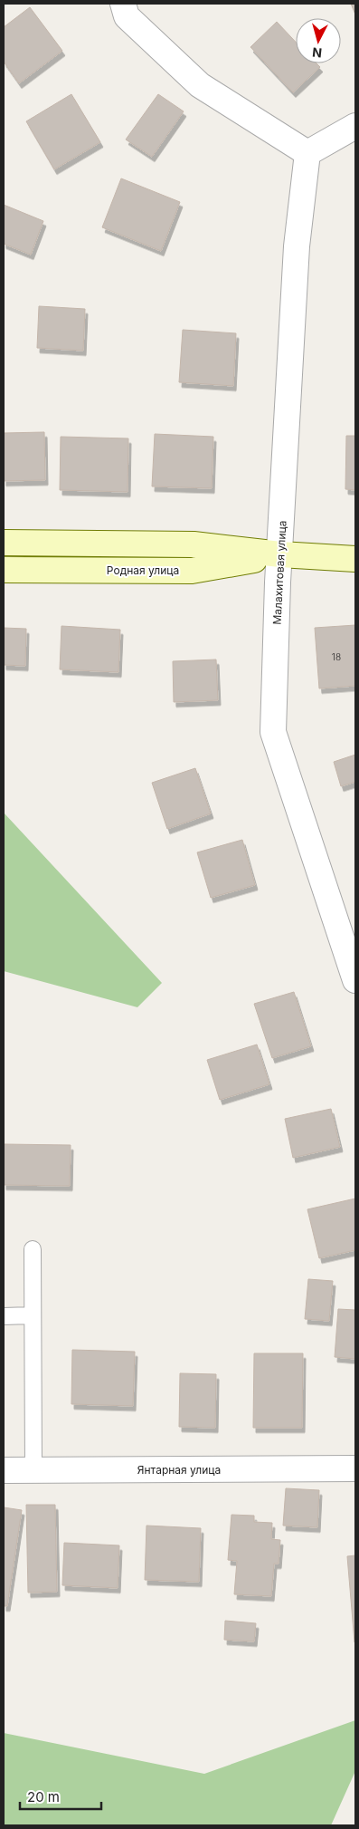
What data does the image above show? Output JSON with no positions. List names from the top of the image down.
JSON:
{
  "streets": {
    "street": ["Родная улица", "Малахитовая улица", "Янтарная улица"]
  },
  "crossings": [
    ["Родная улица", "Малахитовая улица"]
  ],
  "house_numbers": ["18"],
  "scale_bar": "20 m",
  "north": "bottom"
}
